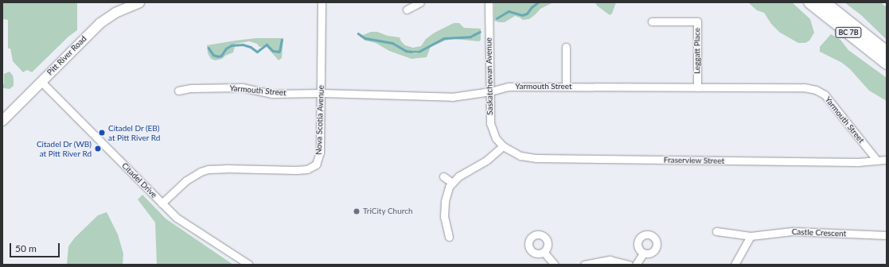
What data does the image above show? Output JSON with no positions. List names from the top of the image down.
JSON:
{
  "streets": {
    "highway": ["BC 7B"],
    "main road": ["Pitt River Road"],
    "street": [
      "Leggatt Place",
      "Saskatchewan Avenue",
      "Yarmouth Street",
      "Nova Scotia Avenue",
      "Fraserview Street",
      "Citadel Drive",
      "Castle Crescent"
    ]
  },
  "crossings": [
    ["Leggatt Place", "Yarmouth Street"],
    ["Pitt River Road", "Citadel Drive"],
    ["Saskatchewan Avenue", "Yarmouth Street"],
    ["Saskatchewan Avenue", "Fraserview Street"],
    ["Yarmouth Street", "Nova Scotia Avenue"],
    ["Yarmouth Street", "Fraserview Street"],
    ["Nova Scotia Avenue", "Citadel Drive"]
  ],
  "places": ["Citadel Dr (EB) at Pitt River Rd", "Citadel Dr (WB) at Pitt River Rd", "TriCity Church"],
  "scale_bar": "50 m"
}
